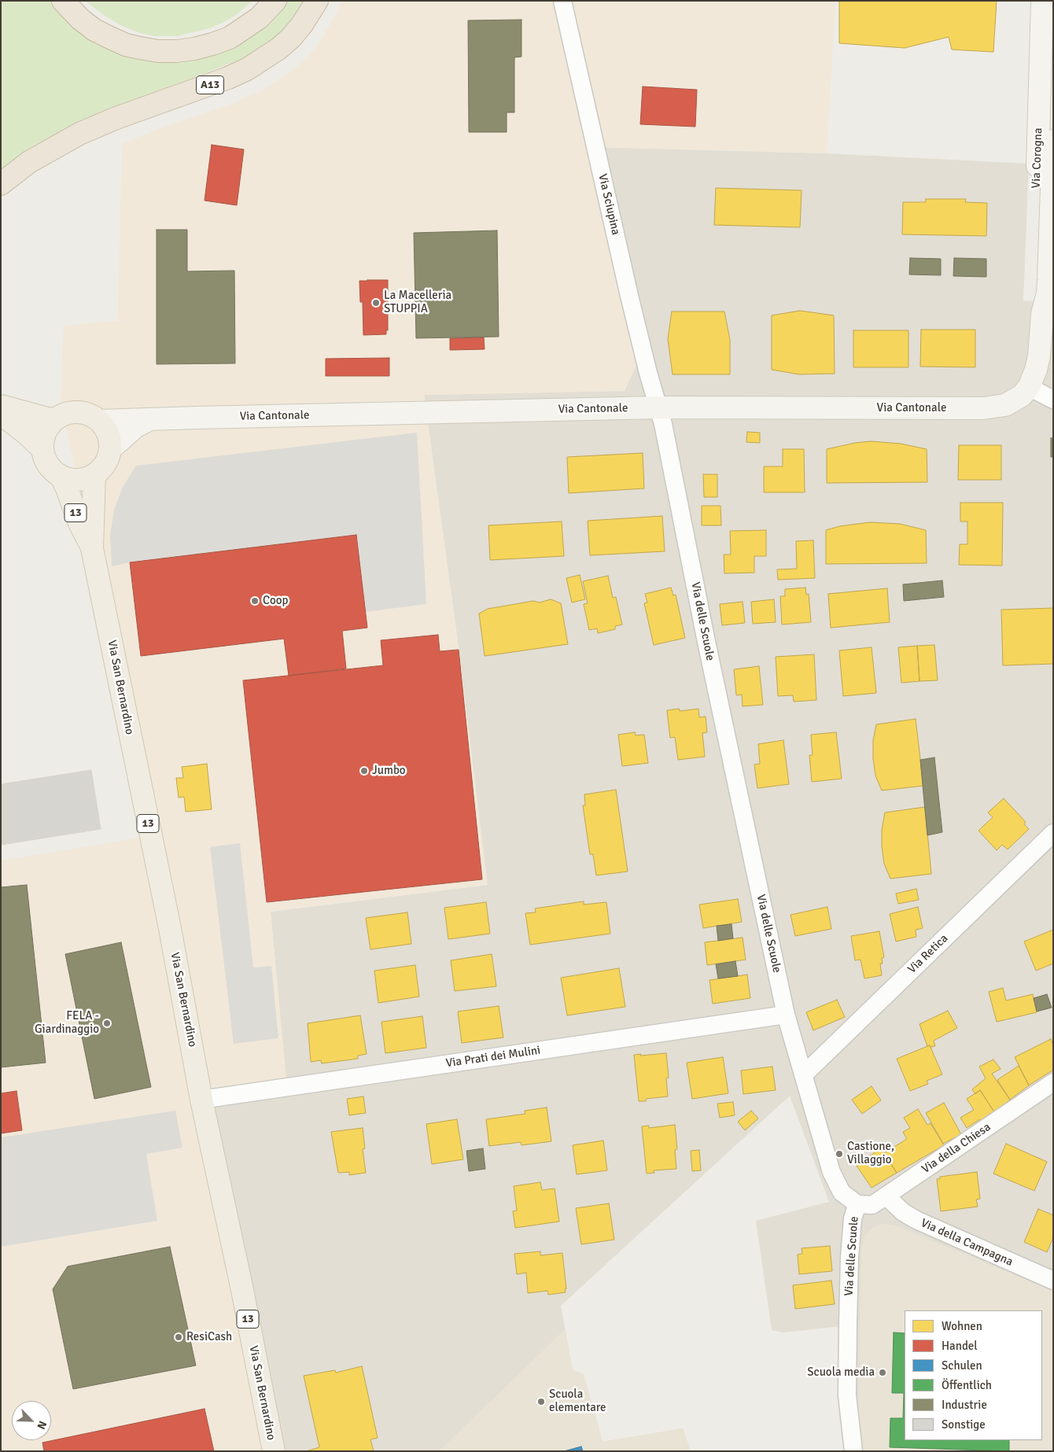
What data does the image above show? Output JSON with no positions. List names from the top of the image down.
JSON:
{
  "streets": {
    "highway": ["A13"],
    "main road": ["13", "Via San Bernardino"],
    "street": [
      "Via Corogna",
      "Via Sciupina",
      "Via Cantonale",
      "Via delle Scuole",
      "Via Retica",
      "Via Prati dei Mulini",
      "Via della Chiesa",
      "Via della Campagna"
    ]
  },
  "crossings": [
    ["Via Corogna", "Via Cantonale"],
    ["Via Sciupina", "Via Cantonale"],
    ["Via Sciupina", "Via delle Scuole"],
    ["Via Cantonale", "Via delle Scuole"],
    ["Via Cantonale", "Via San Bernardino"],
    ["Via delle Scuole", "Via Retica"],
    ["Via delle Scuole", "Via Prati dei Mulini"],
    ["Via delle Scuole", "Via della Chiesa"],
    ["Via San Bernardino", "Via Prati dei Mulini"],
    ["Via della Chiesa", "Via della Campagna"]
  ],
  "places": [
    "La Macelleria STUPPIA",
    "Coop",
    "Jumbo",
    "FELA - Giardinaggio",
    "Castione, Villaggio",
    "ResiCash",
    "Scuola media",
    "Scuola elementare"
  ],
  "legend": [
    "Wohnen",
    "Handel",
    "Schulen",
    "Öffentlich",
    "Industrie",
    "Sonstige"
  ],
  "north": "bottom right"
}
